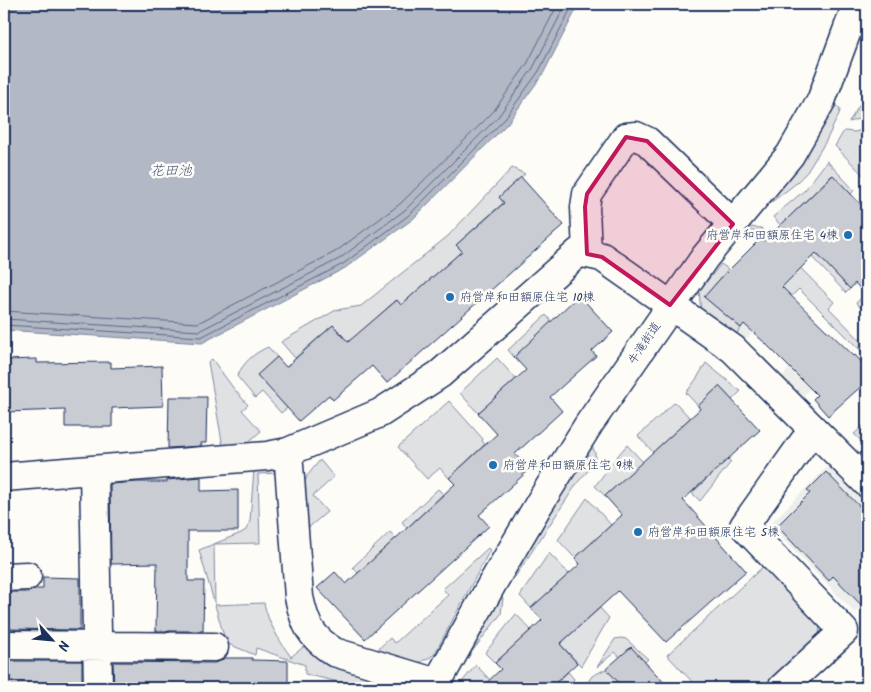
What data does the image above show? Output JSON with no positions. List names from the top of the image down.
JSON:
{
  "streets": {
    "street": ["牛滝街道"]
  },
  "water": ["花田池"],
  "places": [
    "府営岸和田額原住宅 4棟",
    "府営岸和田額原住宅 10棟",
    "府営岸和田額原住宅 9棟",
    "府営岸和田額原住宅 5棟"
  ],
  "north": "bottom right"
}
